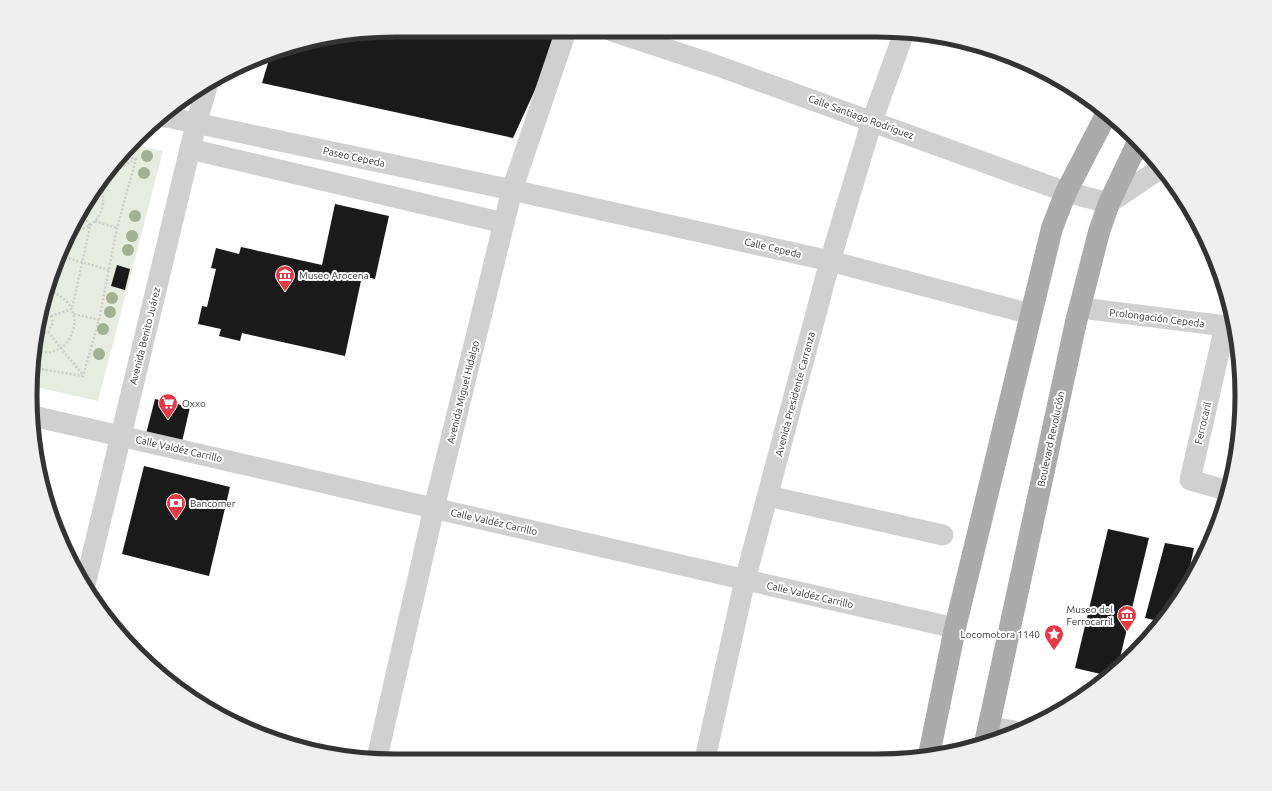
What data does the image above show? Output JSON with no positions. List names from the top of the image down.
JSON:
{
  "streets": {
    "main road": ["Boulevard Revolución"],
    "street": [
      "Calle Santiago Rodríguez",
      "Paseo Cepeda",
      "Calle Cepeda",
      "Prolongación Cepeda",
      "Avenida Benito Juárez",
      "Avenida Miguel Hidalgo",
      "Avenida Presidente Carranza",
      "Ferrocaril",
      "Calle Valdéz Carrillo"
    ]
  },
  "crossings": [
    ["Calle Santiago Rodríguez", "Avenida Presidente Carranza"],
    ["Calle Santiago Rodríguez", "Boulevard Revolución"],
    ["Paseo Cepeda", "Calle Cepeda"],
    ["Paseo Cepeda", "Avenida Benito Juárez"],
    ["Paseo Cepeda", "Avenida Miguel Hidalgo"],
    ["Calle Cepeda", "Avenida Miguel Hidalgo"],
    ["Calle Cepeda", "Avenida Presidente Carranza"],
    ["Prolongación Cepeda", "Boulevard Revolución"],
    ["Avenida Benito Juárez", "Calle Valdéz Carrillo"],
    ["Avenida Miguel Hidalgo", "Calle Valdéz Carrillo"],
    ["Avenida Presidente Carranza", "Calle Valdéz Carrillo"]
  ],
  "places": {
    "museum": ["Museo Arocena", "Museo del Ferrocarril"],
    "supermarket": ["Oxxo"],
    "bank": ["Bancomer"],
    "place": ["Locomotora 1140"]
  }
}
